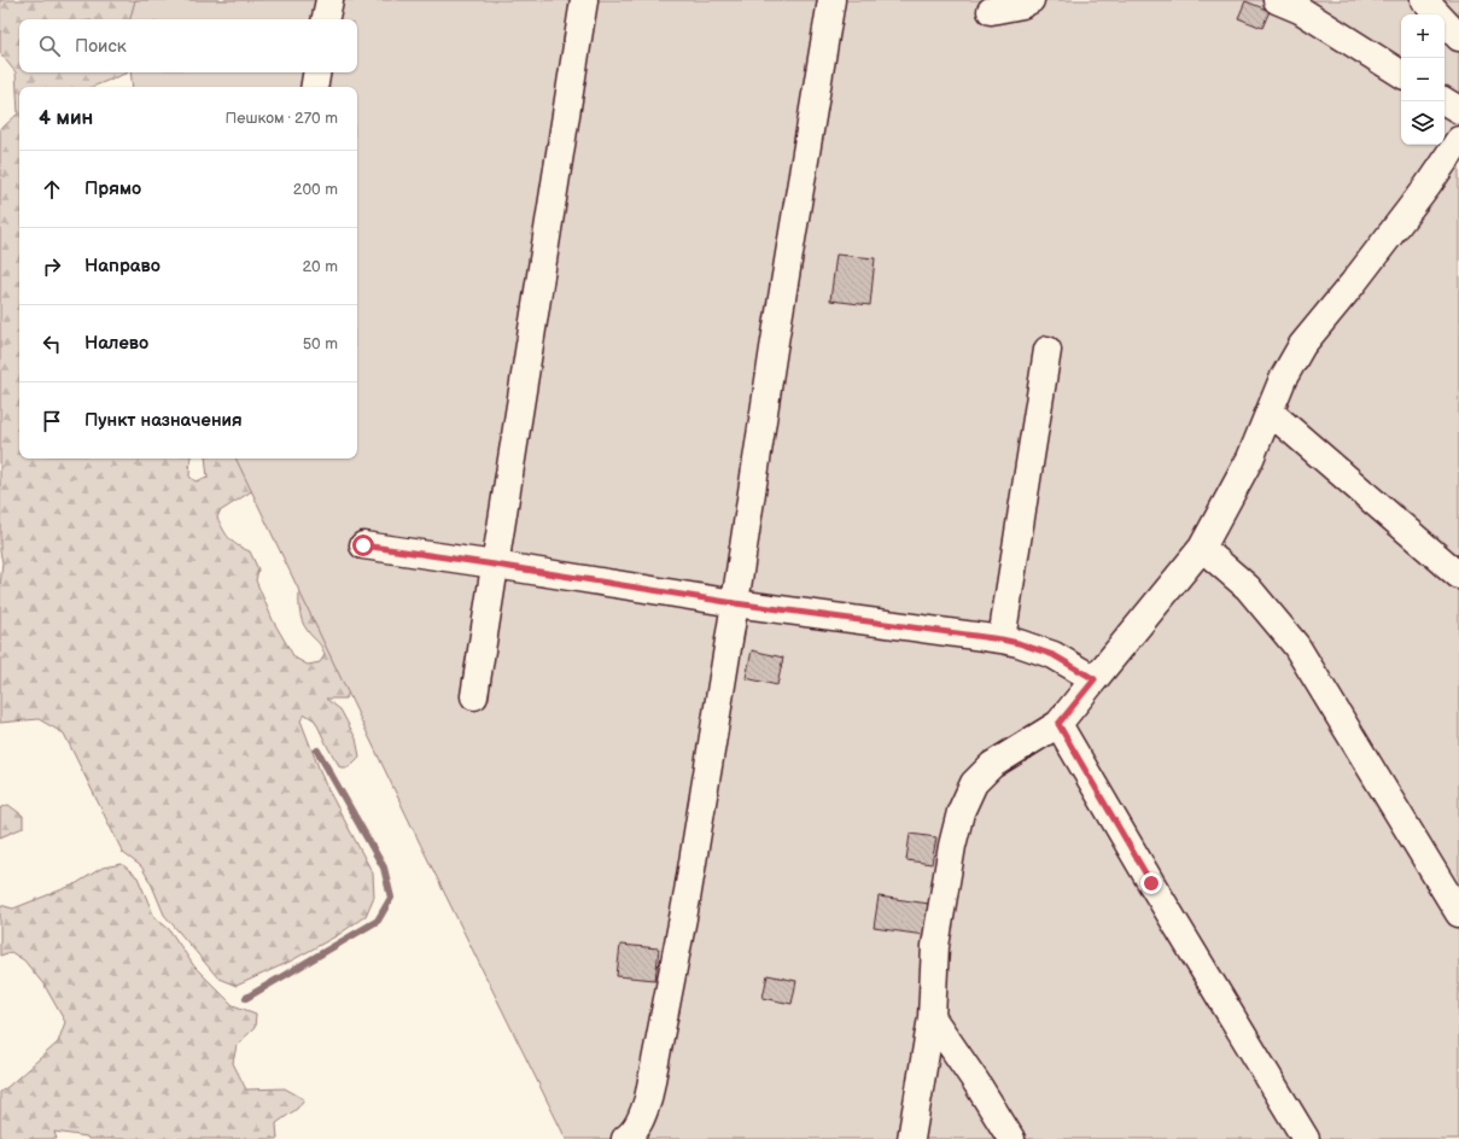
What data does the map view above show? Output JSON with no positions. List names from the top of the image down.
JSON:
{
  "page": {
    "map_buttons": ["+", "−"],
    "search": "Поиск",
    "heading": ["4 мин", "Пешком · 270 m"],
    "list": [
      ["Прямо", "200 m"],
      ["Направо", "20 m"],
      ["Налево", "50 m"],
      "Пункт назначения"
    ]
  }
}
